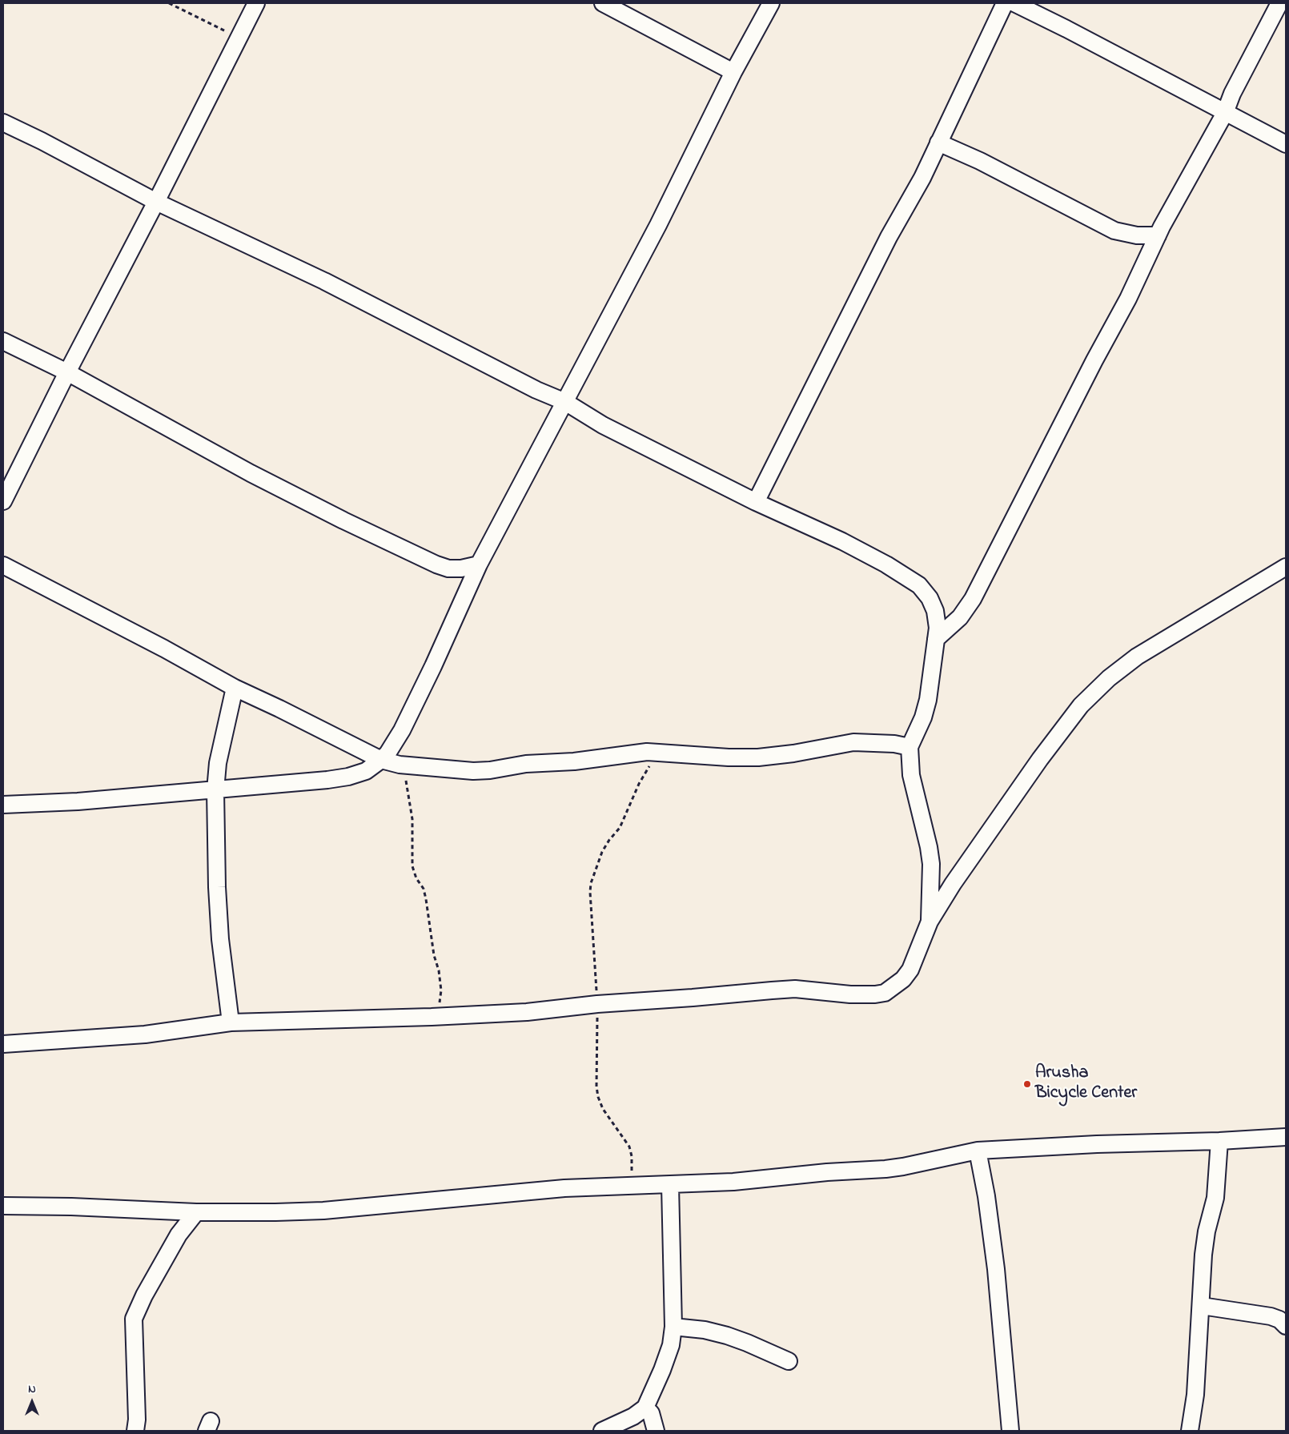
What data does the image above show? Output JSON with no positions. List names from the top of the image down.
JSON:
{
  "places": ["Arusha Bicycle Center"],
  "north": "top"
}
